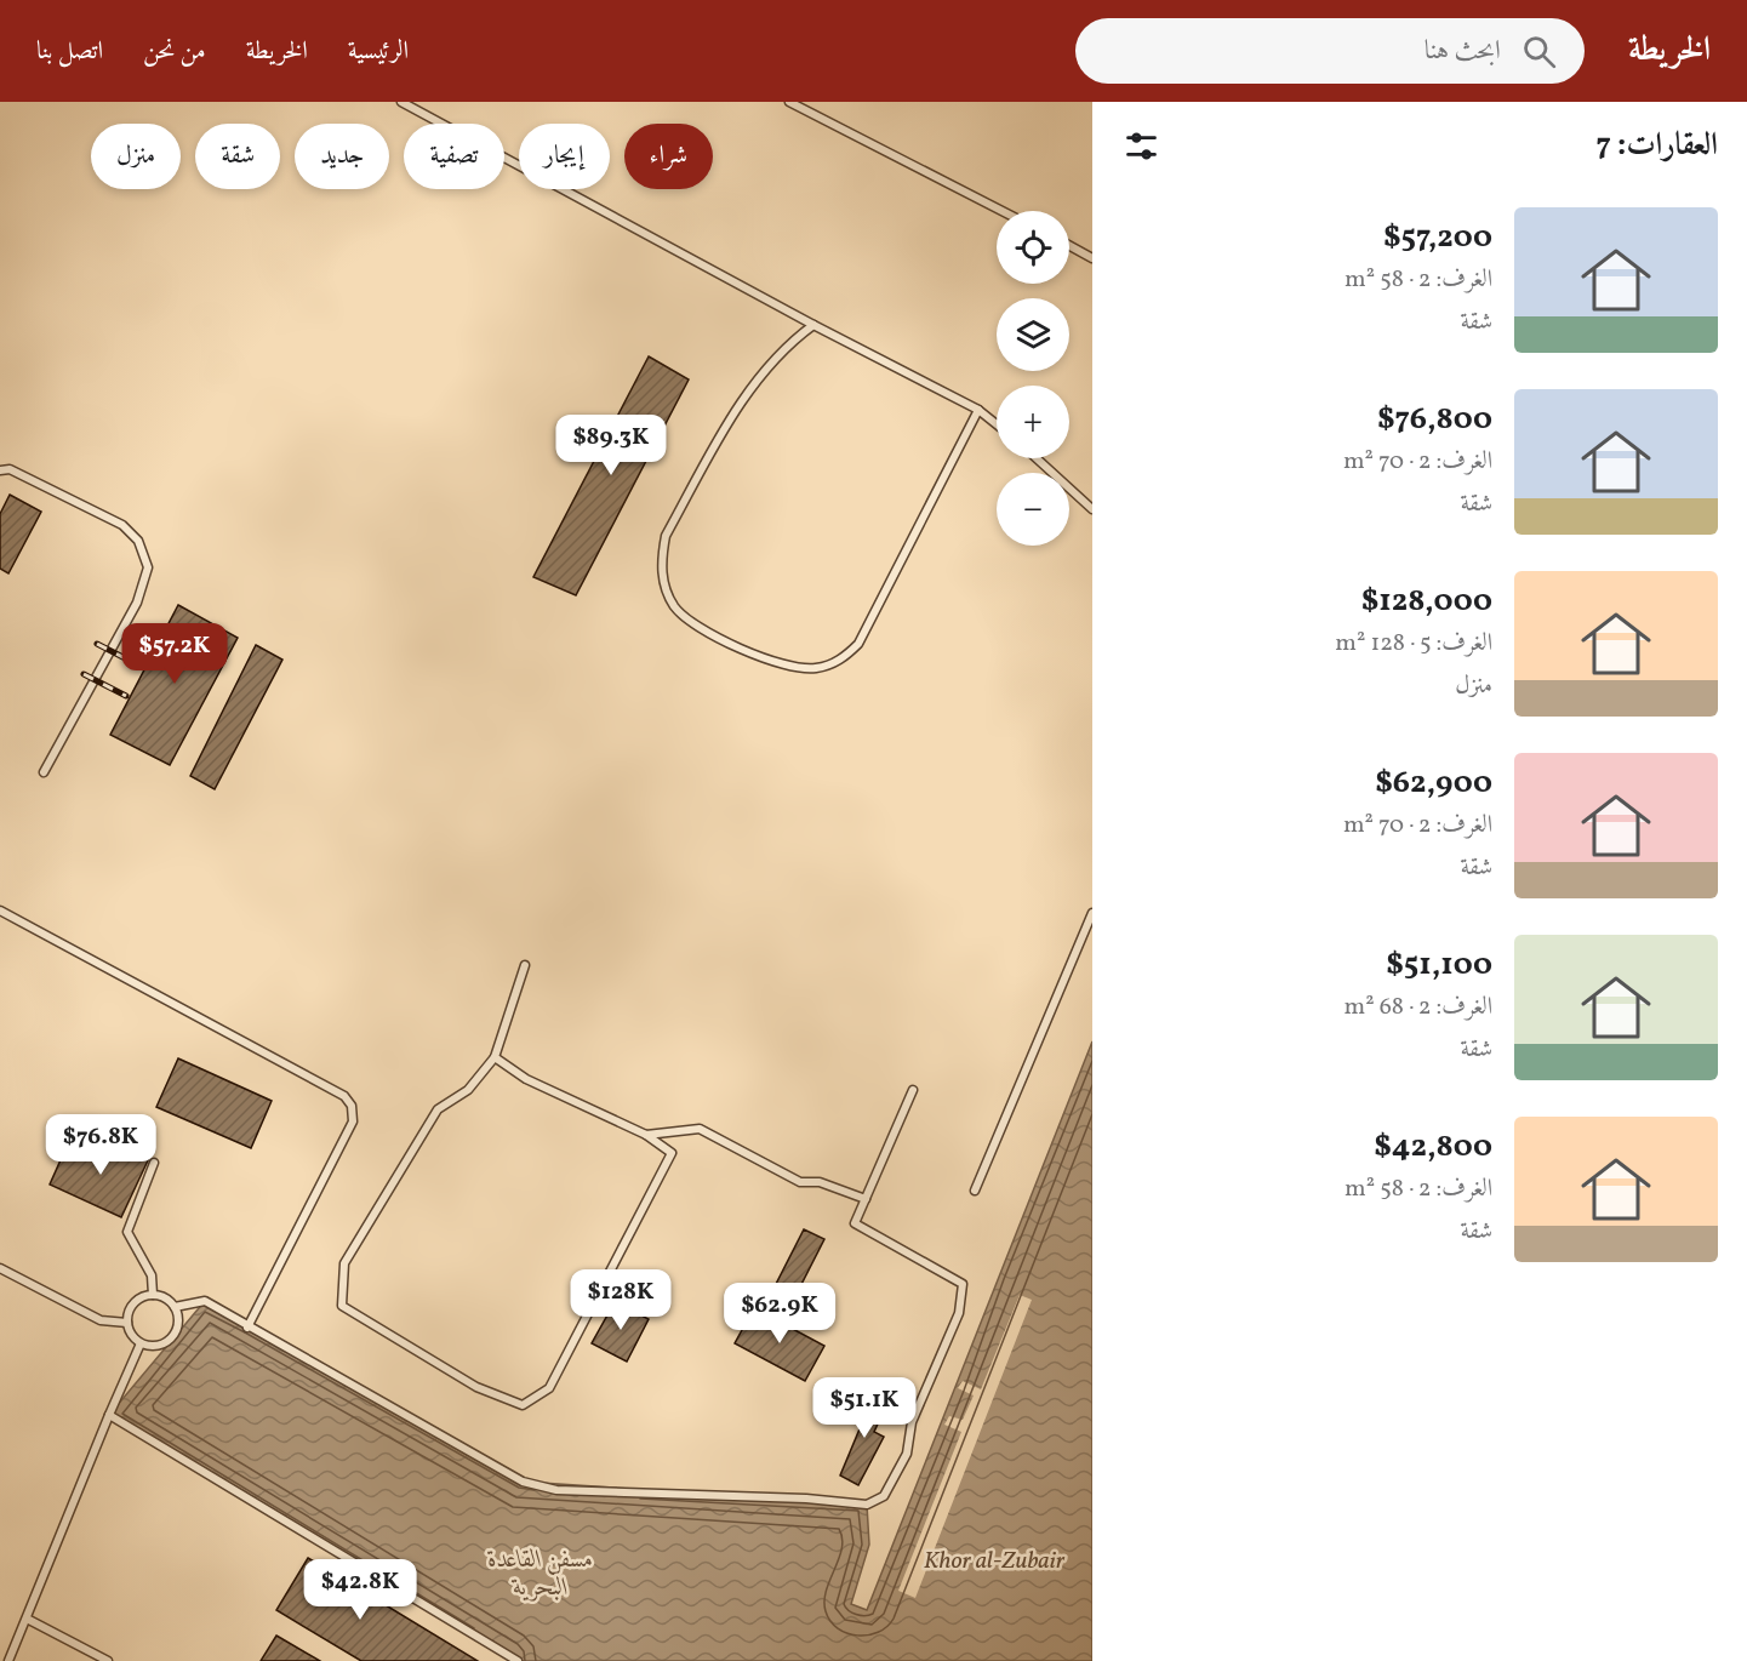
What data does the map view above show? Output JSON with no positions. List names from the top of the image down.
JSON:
{
  "water": ["مسفن القاعدة البحرية", "Khor al-Zubair"],
  "page": {
    "header": "الخريطة",
    "search": "ابحث هنا",
    "nav": [
      "الرئيسية",
      "الخريطة",
      "من نحن",
      "اتصل بنا"
    ],
    "heading": "العقارات: 7",
    "chip": [
      "شراء",
      "إيجار",
      "تصفية",
      "جديد",
      "شقة",
      "منزل"
    ],
    "list": [
      {
        "name": "$57,200",
        "note": "الغرف: 2 · 58 m² · شقة"
      },
      {
        "name": "$76,800",
        "note": "الغرف: 2 · 70 m² · شقة"
      },
      {
        "name": "$128,000",
        "note": "الغرف: 5 · 128 m² · منزل"
      },
      {
        "name": "$62,900",
        "note": "الغرف: 2 · 70 m² · شقة"
      },
      {
        "name": "$51,100",
        "note": "الغرف: 2 · 68 m² · شقة"
      },
      {
        "name": "$42,800",
        "note": "الغرف: 2 · 58 m² · شقة"
      }
    ],
    "map_buttons": ["+", "−"],
    "price": [
      "$89.3K",
      "$57.2K",
      "$76.8K",
      "$128K",
      "$62.9K",
      "$51.1K",
      "$42.8K"
    ]
  }
}
